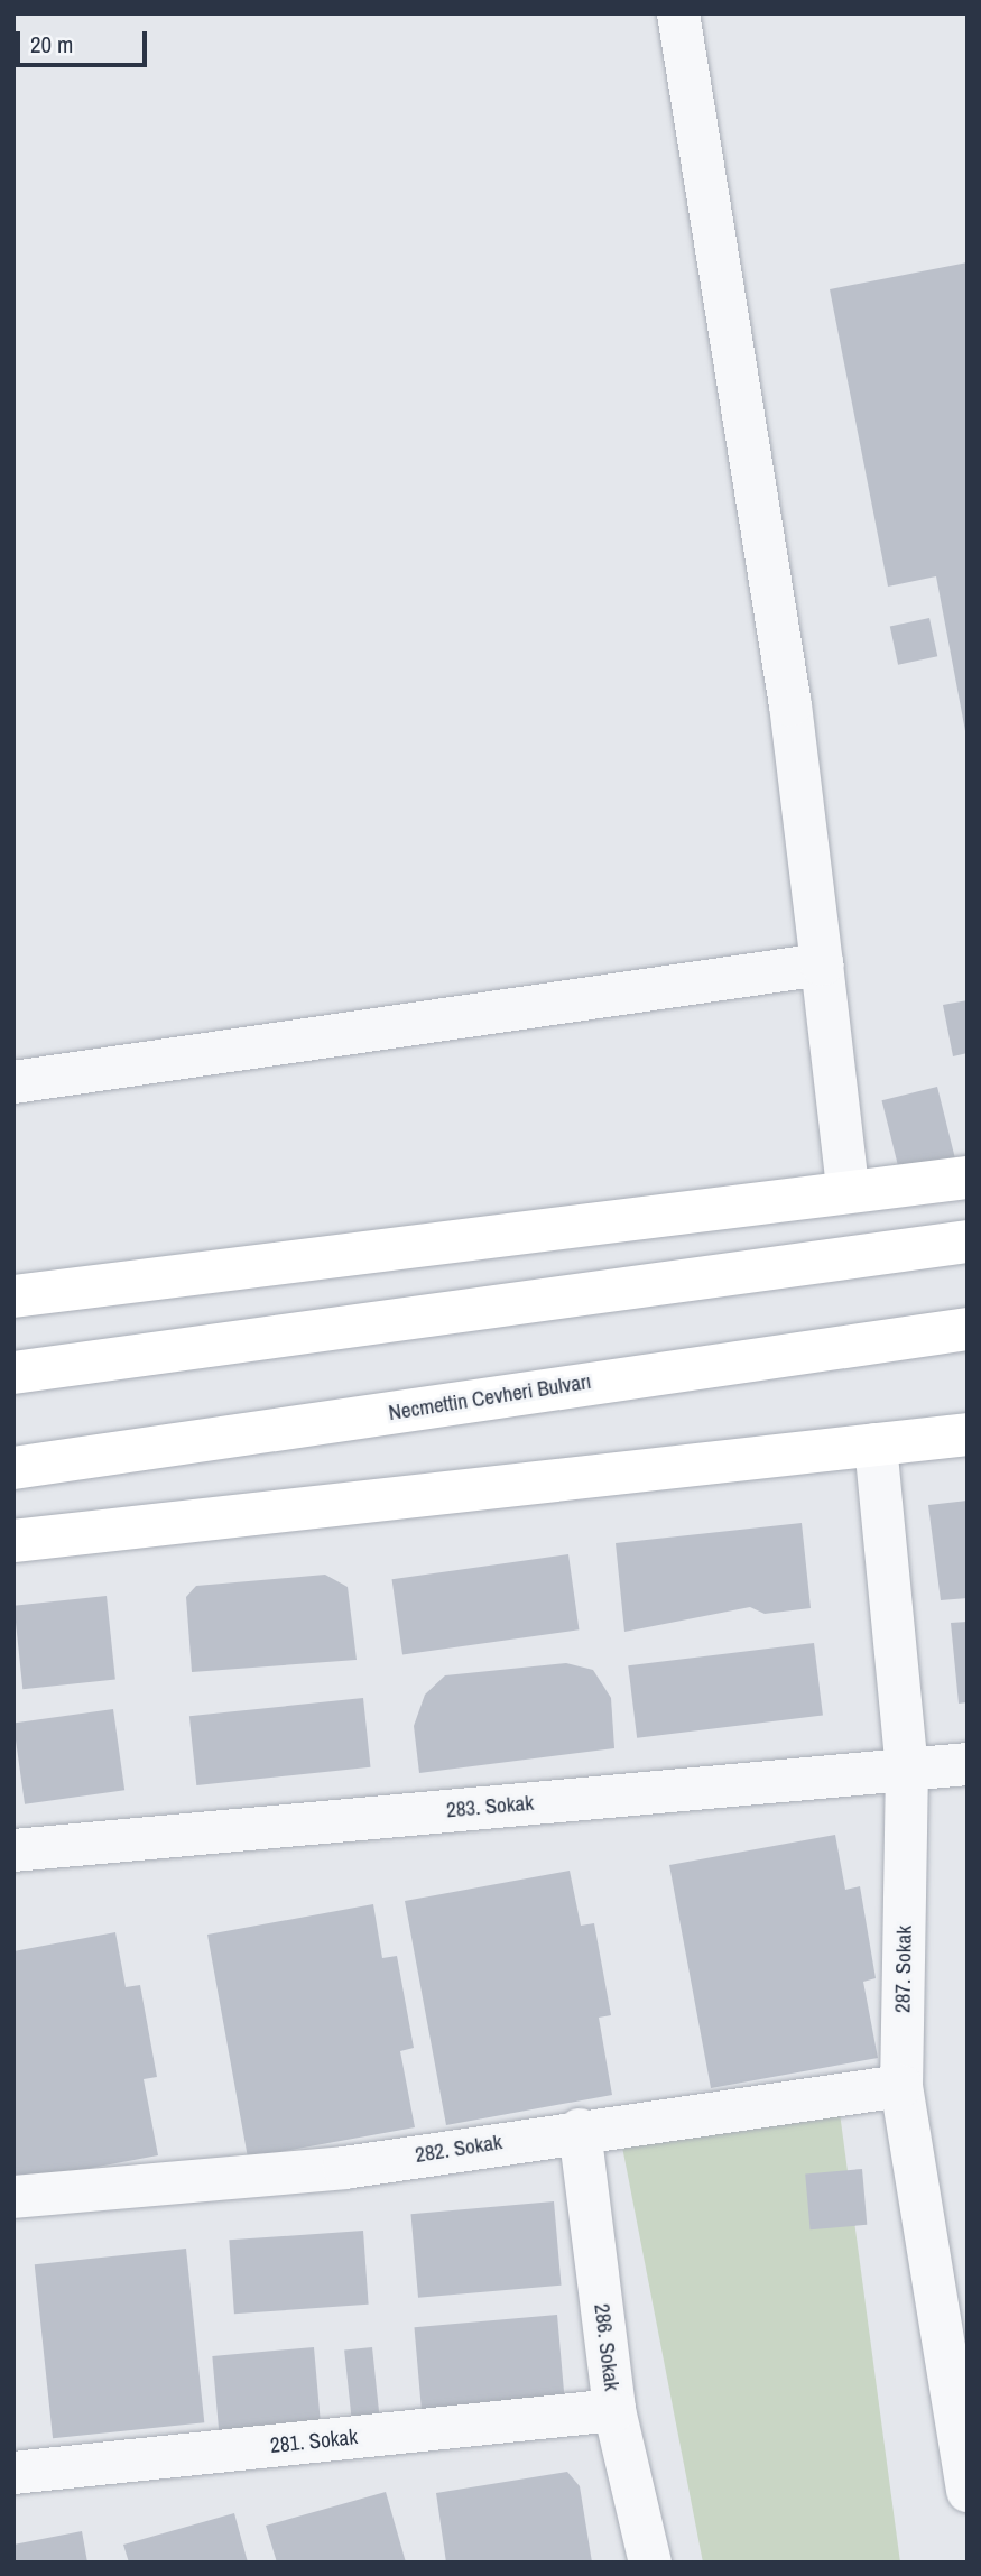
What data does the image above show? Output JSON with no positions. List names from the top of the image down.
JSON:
{
  "streets": {
    "main road": ["Necmettin Cevheri Bulvarı"],
    "street": [
      "283. Sokak",
      "287. Sokak",
      "282. Sokak",
      "286. Sokak",
      "281. Sokak"
    ]
  },
  "crossings": [
    ["283. Sokak", "287. Sokak"],
    ["287. Sokak", "282. Sokak"],
    ["282. Sokak", "286. Sokak"],
    ["286. Sokak", "281. Sokak"]
  ],
  "scale_bar": "20 m"
}
